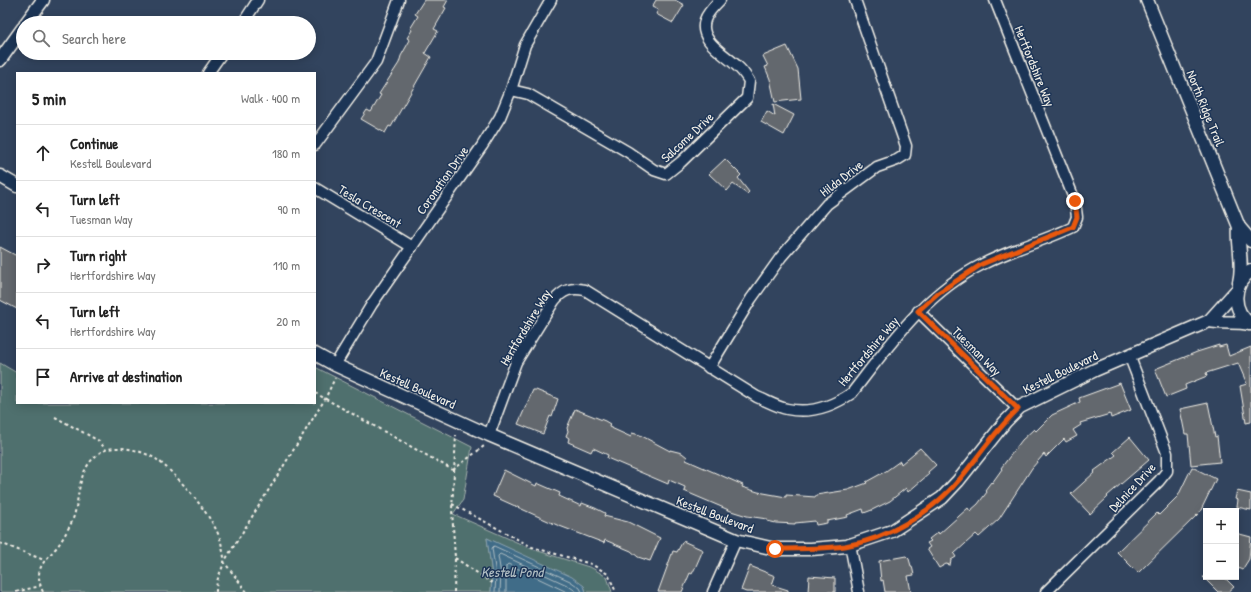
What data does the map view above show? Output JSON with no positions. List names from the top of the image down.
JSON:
{
  "streets": {
    "street": [
      "Hertfordshire Way",
      "North Ridge Trail",
      "Salcome Drive",
      "Hilda Drive",
      "Coronation Drive",
      "Tesla Crescent",
      "Tuesman Way",
      "Kestell Boulevard",
      "Delnice Drive"
    ]
  },
  "crossings": [
    ["Hertfordshire Way", "Hilda Drive"],
    ["Hertfordshire Way", "Tuesman Way"],
    ["Hertfordshire Way", "Kestell Boulevard"],
    ["North Ridge Trail", "Kestell Boulevard"],
    ["Salcome Drive", "Coronation Drive"],
    ["Coronation Drive", "Tesla Crescent"],
    ["Coronation Drive", "Kestell Boulevard"],
    ["Tuesman Way", "Kestell Boulevard"],
    ["Kestell Boulevard", "Delnice Drive"]
  ],
  "water": ["Kestell Pond"],
  "page": {
    "search": "Search here",
    "heading": ["5 min", "Walk · 400 m"],
    "list": [
      ["Continue", "Kestell Boulevard", "180 m"],
      ["Turn left", "Tuesman Way", "90 m"],
      ["Turn right", "Hertfordshire Way", "110 m"],
      ["Turn left", "Hertfordshire Way", "20 m"],
      "Arrive at destination"
    ],
    "map_buttons": ["+", "−"]
  }
}
